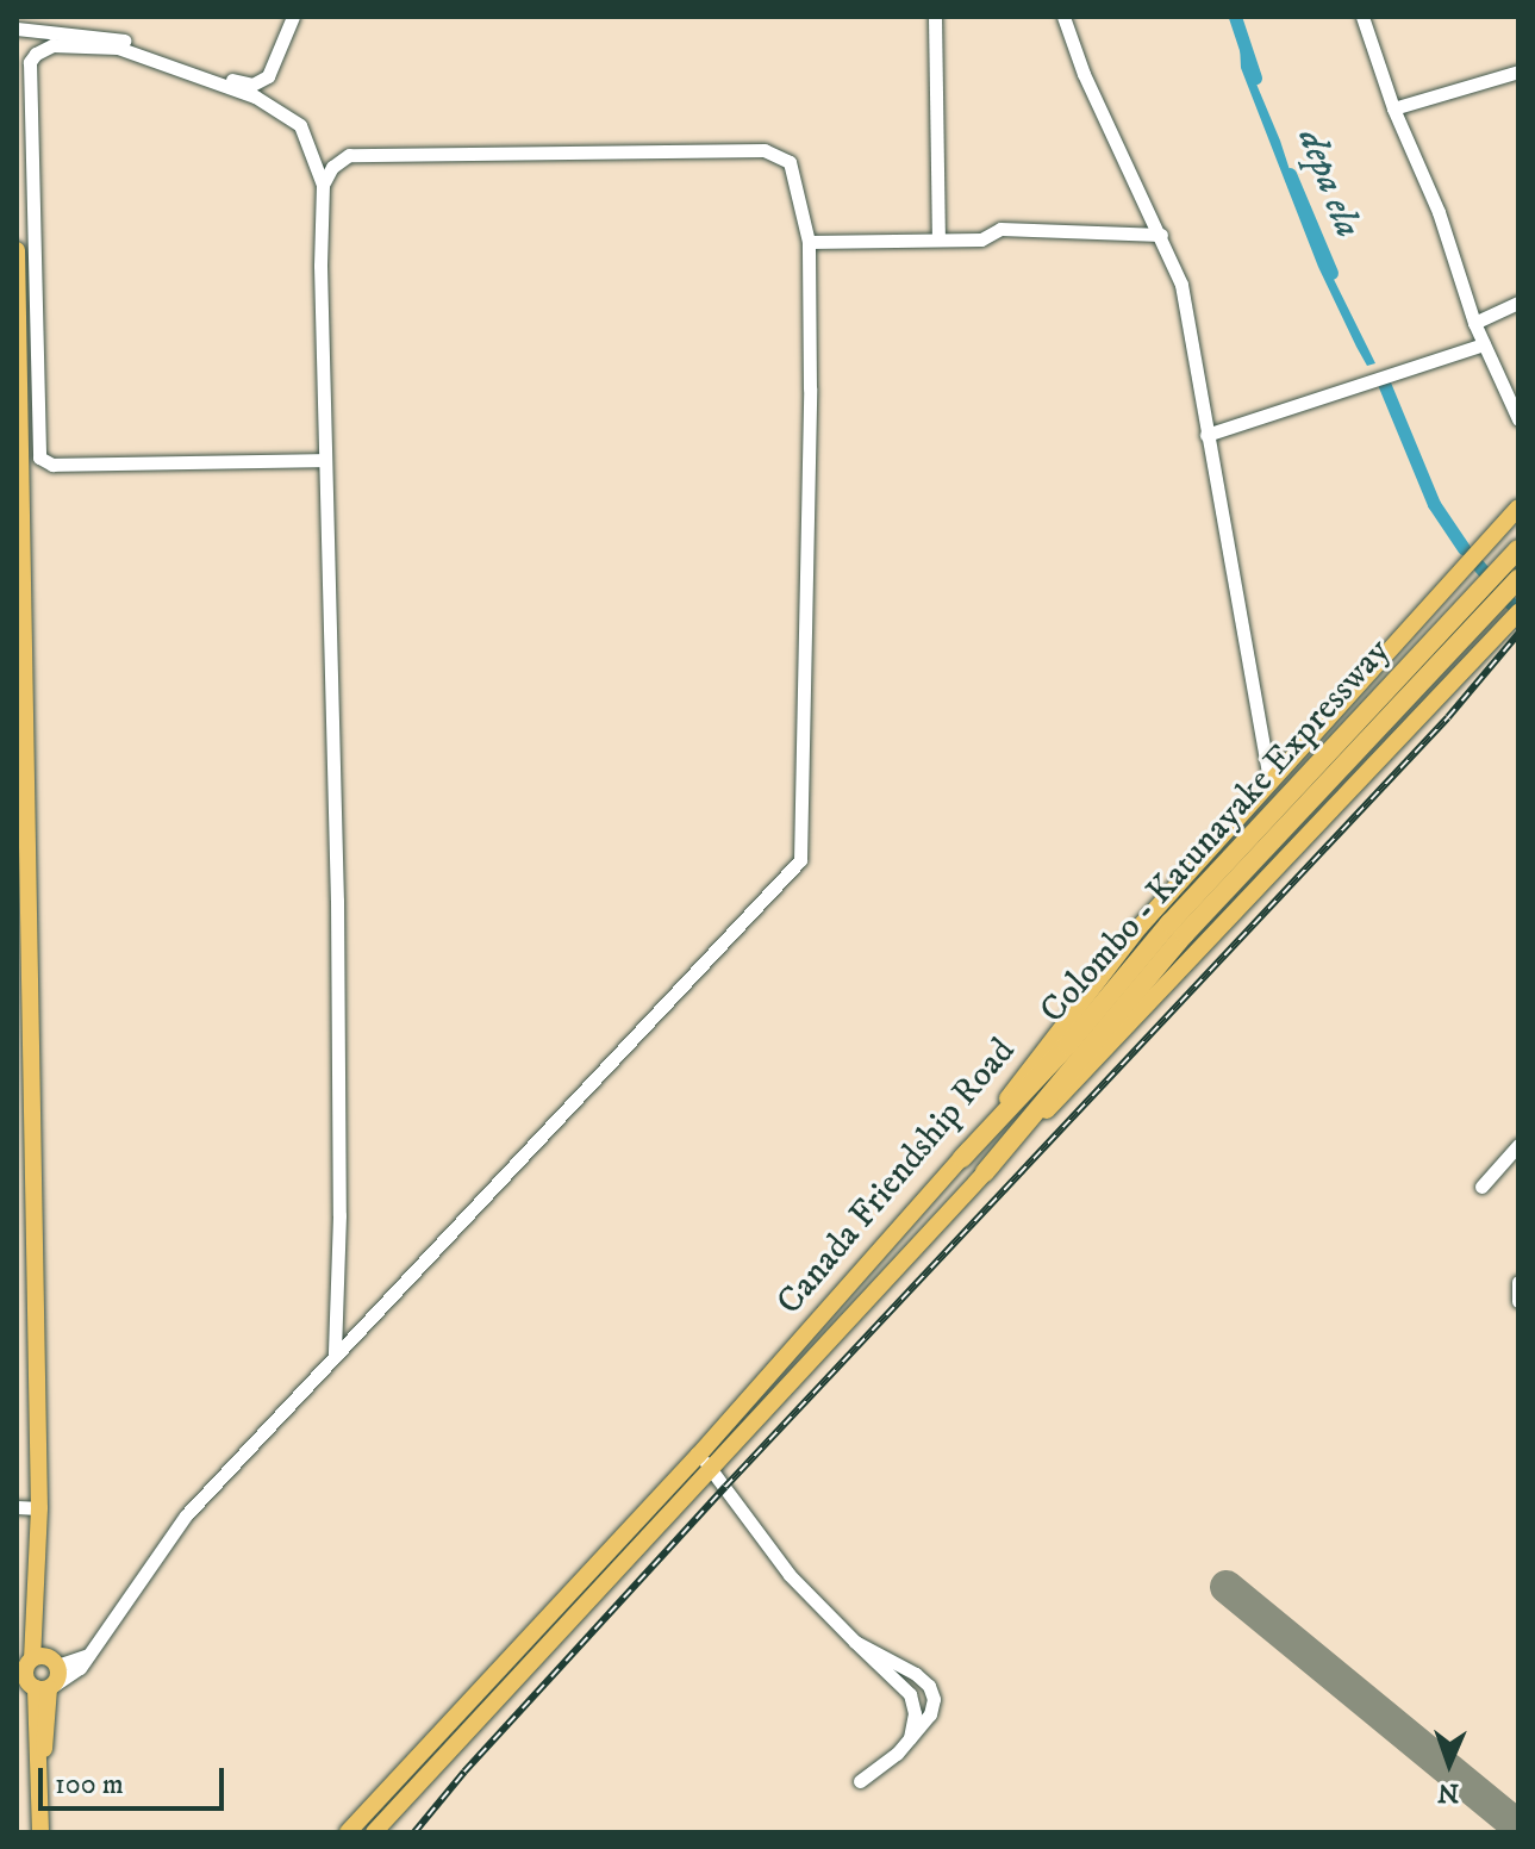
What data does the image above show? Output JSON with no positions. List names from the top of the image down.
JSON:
{
  "streets": {
    "highway": ["Colombo - Katunayake Expressway"],
    "main road": ["Canada Friendship Road"]
  },
  "crossings": [
    ["Colombo - Katunayake Expressway", "Canada Friendship Road"]
  ],
  "water": ["depa ela"],
  "scale_bar": "100 m",
  "north": "bottom"
}
